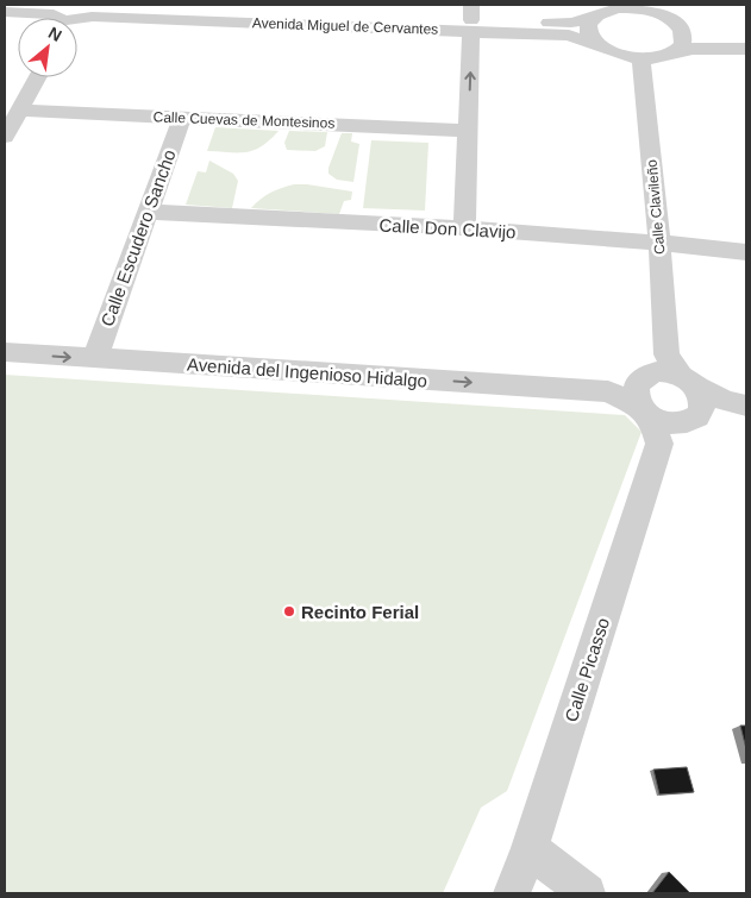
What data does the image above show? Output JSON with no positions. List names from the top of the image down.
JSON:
{
  "streets": {
    "street": [
      "Avenida Miguel de Cervantes",
      "Calle Cuevas de Montesinos",
      "Calle Clavileño",
      "Calle Don Clavijo",
      "Calle Escudero Sancho",
      "Avenida del Ingenioso Hidalgo",
      "Calle Picasso"
    ]
  },
  "crossings": [
    ["Avenida Miguel de Cervantes", "Calle Clavileño"],
    ["Calle Cuevas de Montesinos", "Calle Escudero Sancho"],
    ["Calle Clavileño", "Calle Don Clavijo"],
    ["Calle Clavileño", "Avenida del Ingenioso Hidalgo"],
    ["Calle Clavileño", "Calle Picasso"],
    ["Calle Don Clavijo", "Calle Escudero Sancho"],
    ["Calle Escudero Sancho", "Avenida del Ingenioso Hidalgo"],
    ["Avenida del Ingenioso Hidalgo", "Calle Picasso"]
  ],
  "one_way": ["Avenida del Ingenioso Hidalgo"],
  "places": ["Recinto Ferial"],
  "north": "top right"
}
